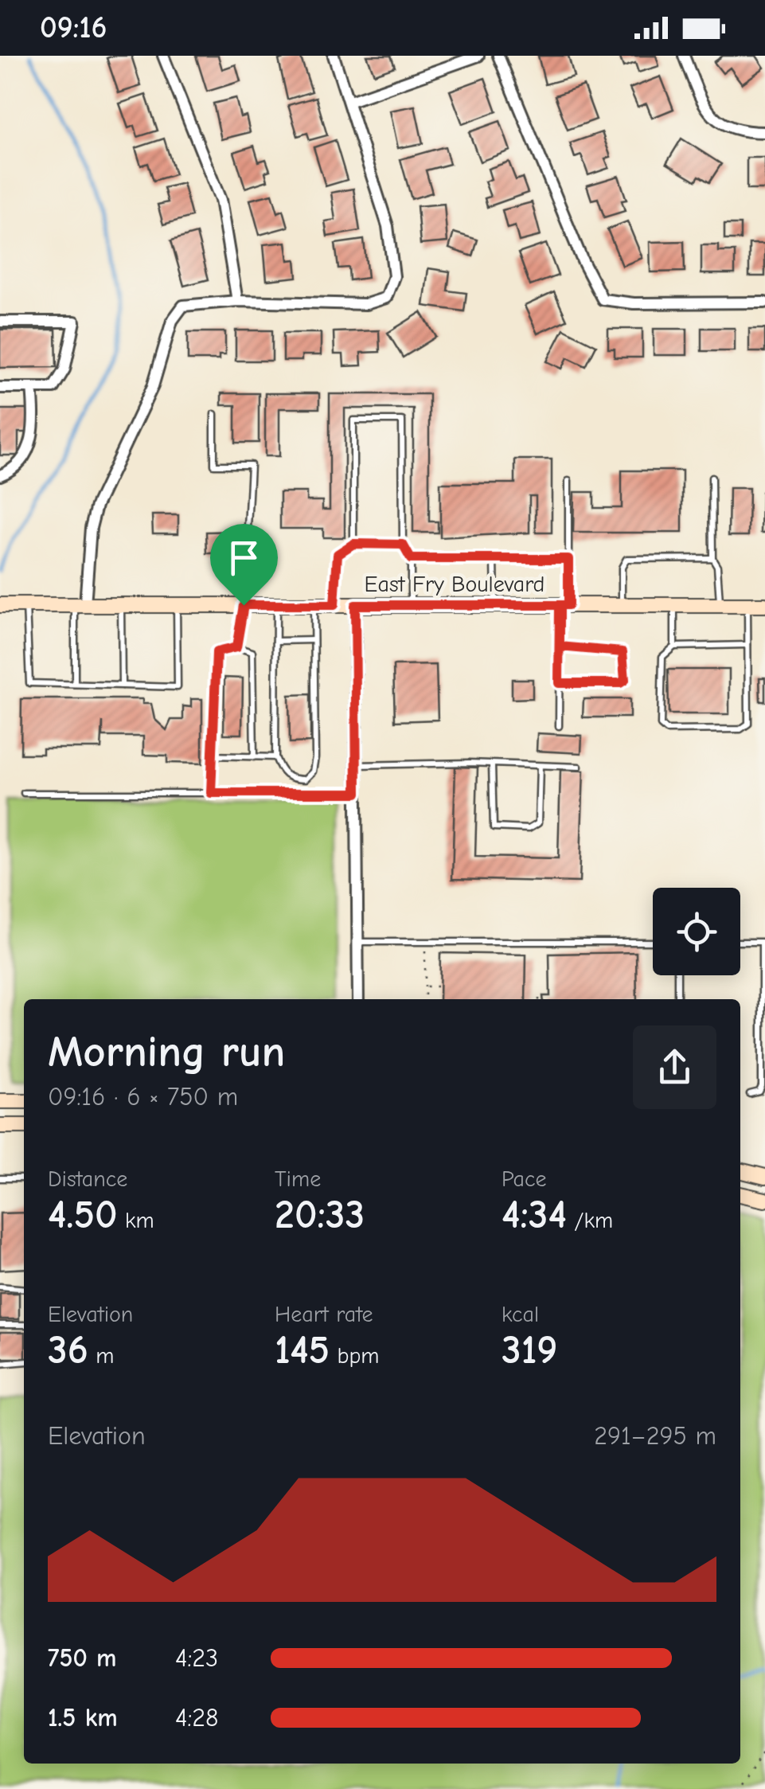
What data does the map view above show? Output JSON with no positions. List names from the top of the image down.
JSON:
{
  "streets": {
    "main road": ["East Fry Boulevard"]
  },
  "page": {
    "status": "09:16",
    "heading": ["Morning run", "09:16 · 6 × 750 m"],
    "stats": [
      ["Distance", "4.50 km"],
      ["Time", "20:33"],
      ["Pace", "4:34 /km"],
      ["Elevation", "36 m"],
      ["Heart rate", "145 bpm"],
      ["kcal", "319"]
    ],
    "chart": ["Elevation", "291–295 m"],
    "list": [
      {
        "name": "750 m",
        "note": "4:23"
      },
      {
        "name": "1.5 km",
        "note": "4:28"
      }
    ]
  }
}
